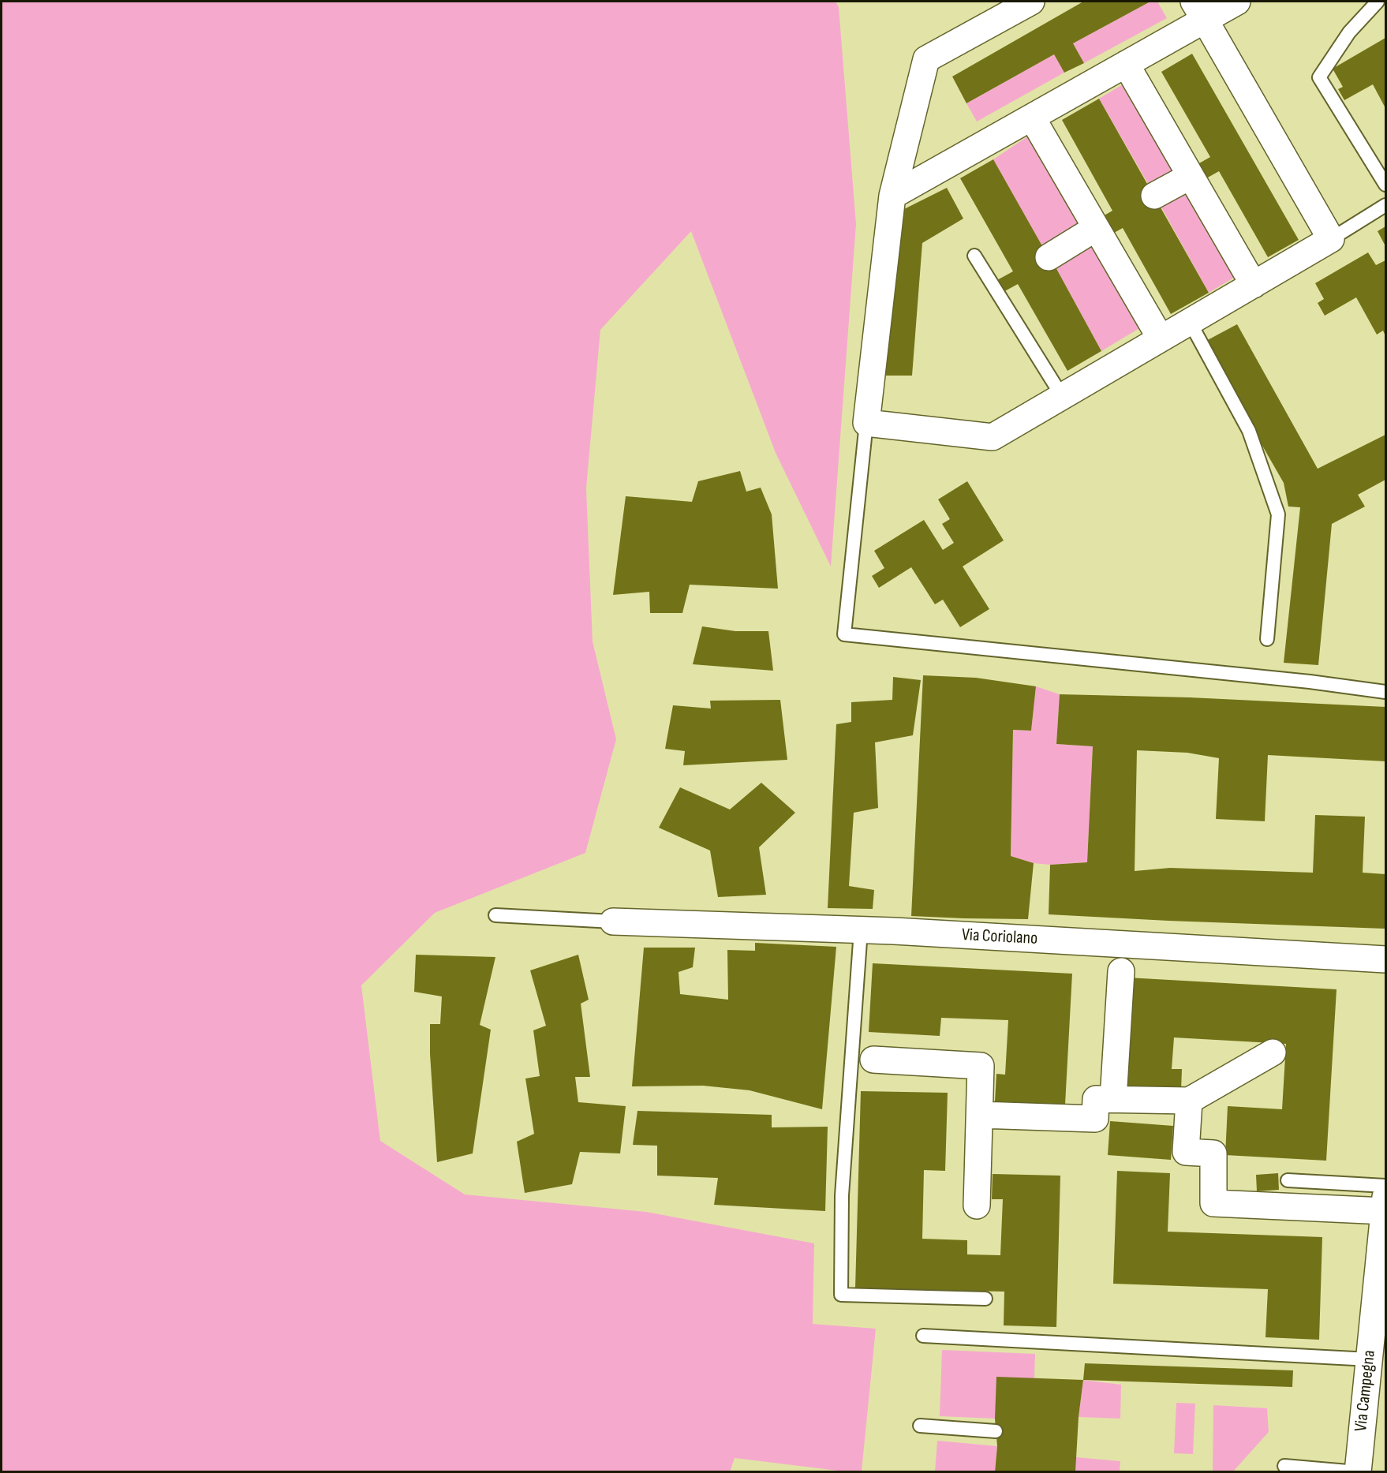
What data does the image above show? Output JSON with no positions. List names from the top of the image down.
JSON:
{
  "streets": {
    "street": ["Via Coriolano", "Via Campegna"]
  }
}
